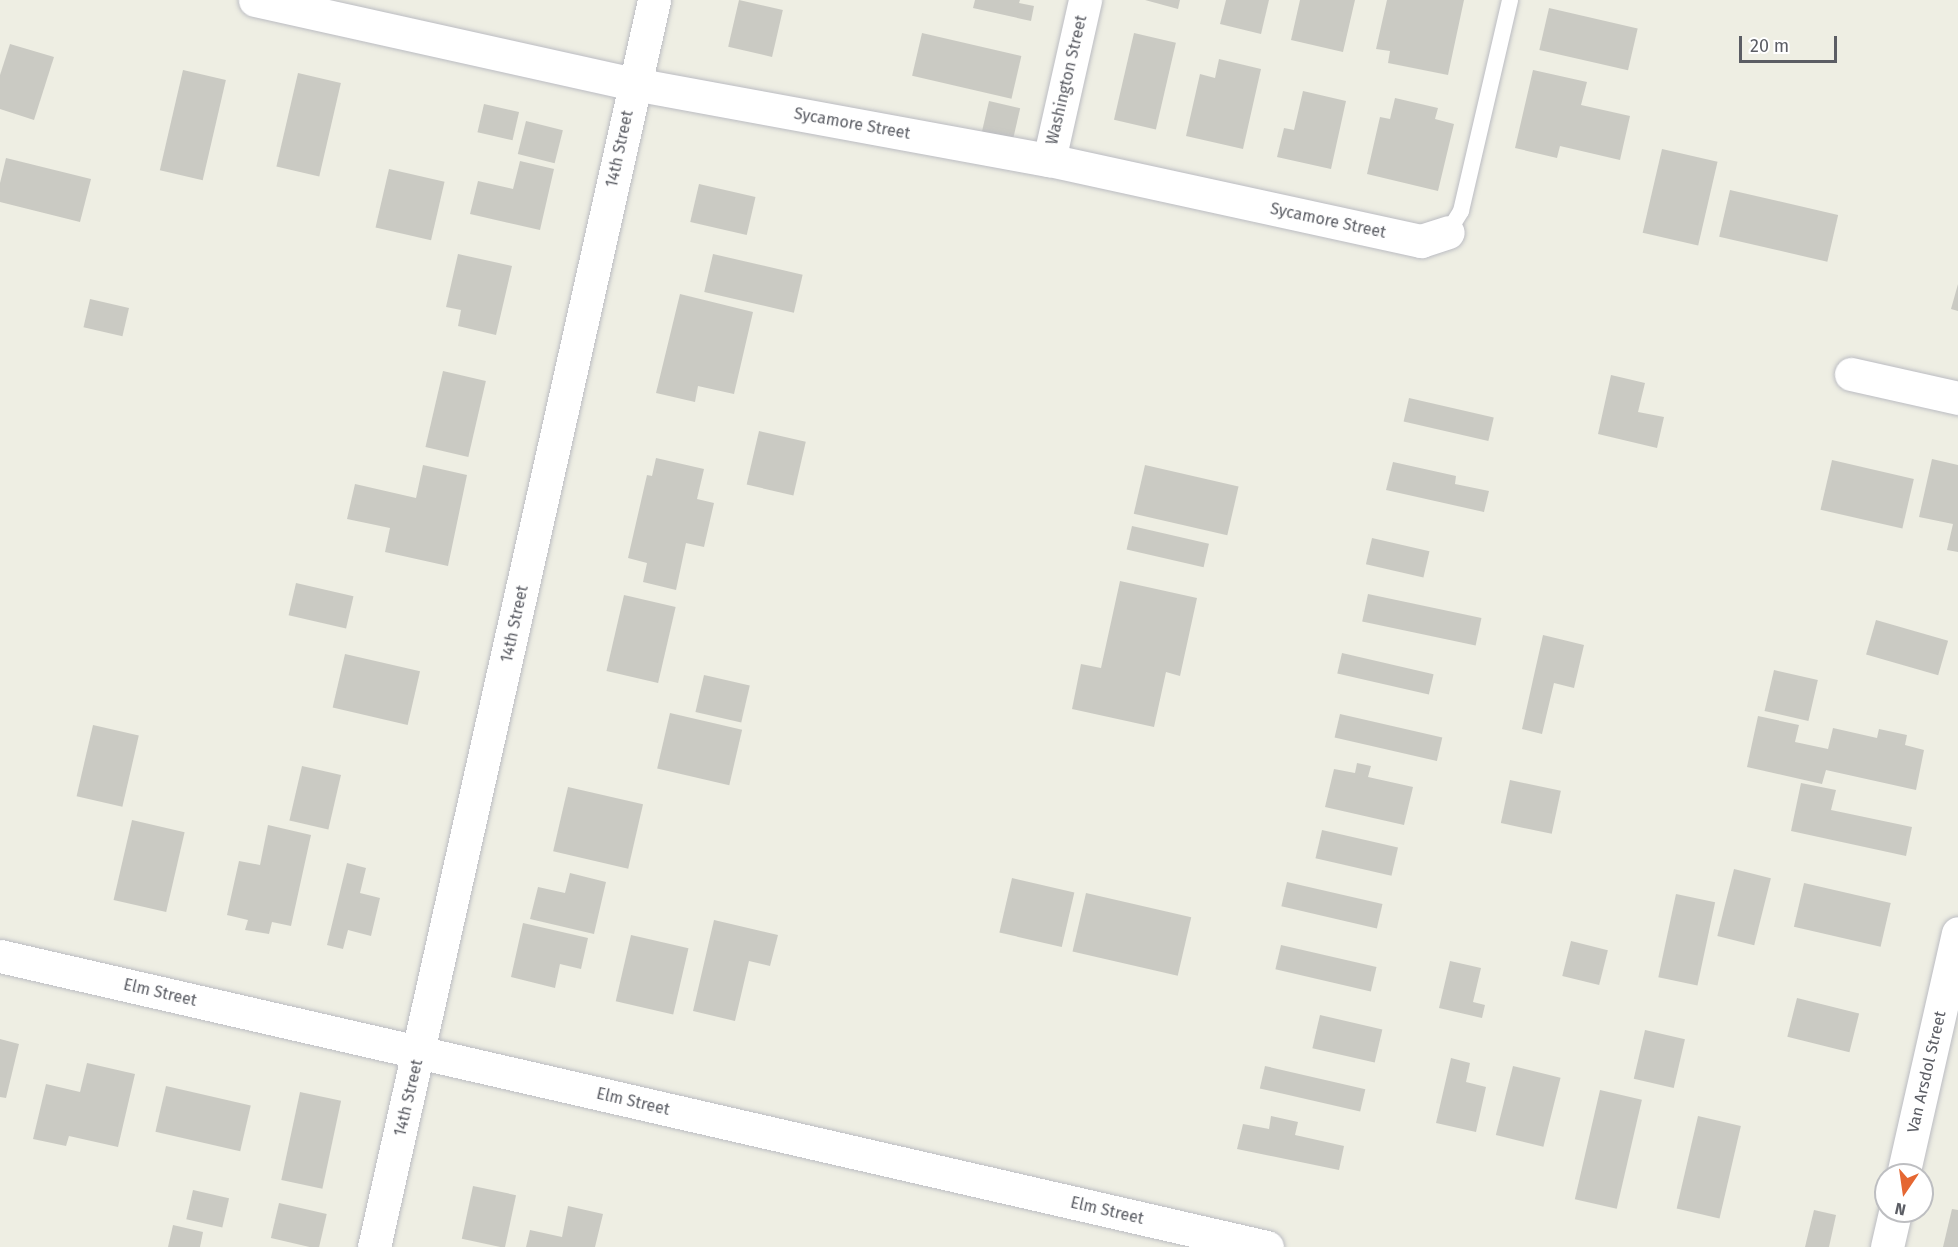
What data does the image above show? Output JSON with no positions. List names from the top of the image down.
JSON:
{
  "streets": {
    "street": [
      "Washington Street",
      "Sycamore Street",
      "14th Street",
      "Elm Street",
      "Van Arsdol Street"
    ]
  },
  "crossings": [
    ["Washington Street", "Sycamore Street"],
    ["Sycamore Street", "14th Street"],
    ["14th Street", "Elm Street"]
  ],
  "scale_bar": "20 m",
  "north": "bottom"
}
